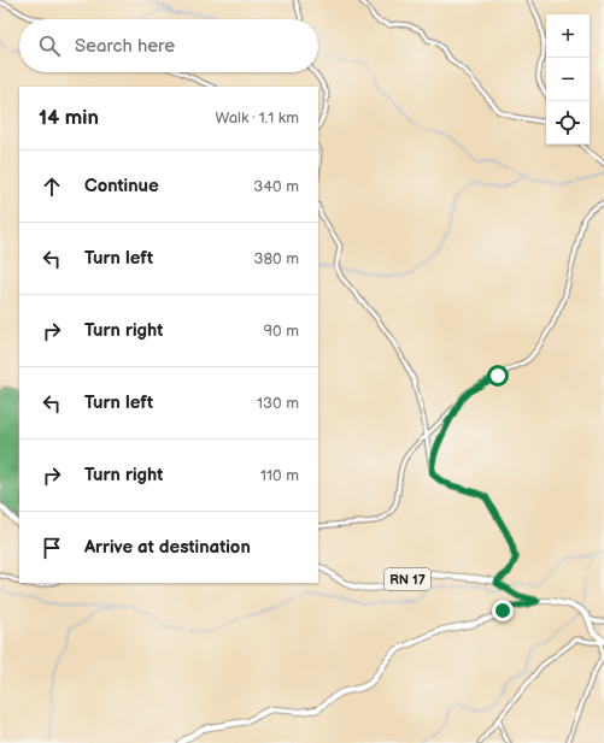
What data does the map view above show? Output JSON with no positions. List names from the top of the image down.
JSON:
{
  "streets": {
    "main road": ["RN 17"]
  },
  "page": {
    "map_buttons": ["+", "−"],
    "search": "Search here",
    "heading": ["14 min", "Walk · 1.1 km"],
    "list": [
      ["Continue", "340 m"],
      ["Turn left", "380 m"],
      ["Turn right", "90 m"],
      ["Turn left", "130 m"],
      ["Turn right", "110 m"],
      "Arrive at destination"
    ]
  }
}
